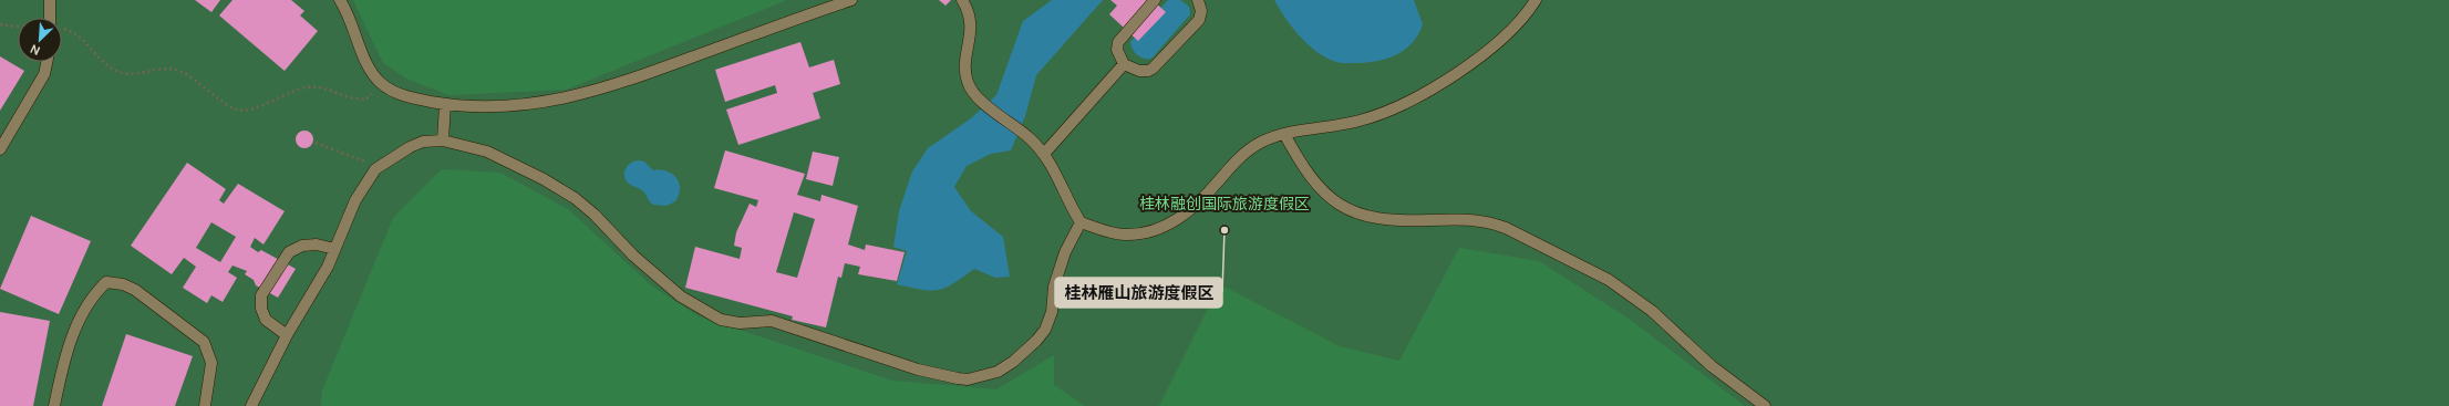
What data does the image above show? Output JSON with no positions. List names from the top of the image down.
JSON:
{
  "parks": ["桂林融创国际旅游度假区"],
  "places": ["桂林雁山旅游度假区"],
  "north": "bottom left"
}
